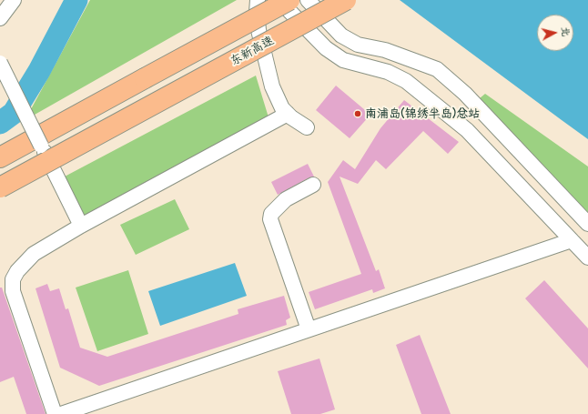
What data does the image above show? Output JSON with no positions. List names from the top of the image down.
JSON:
{
  "streets": {
    "highway": ["东新高速"]
  },
  "places": ["南浦岛(锦绣半岛)总站"],
  "north": "right"
}
